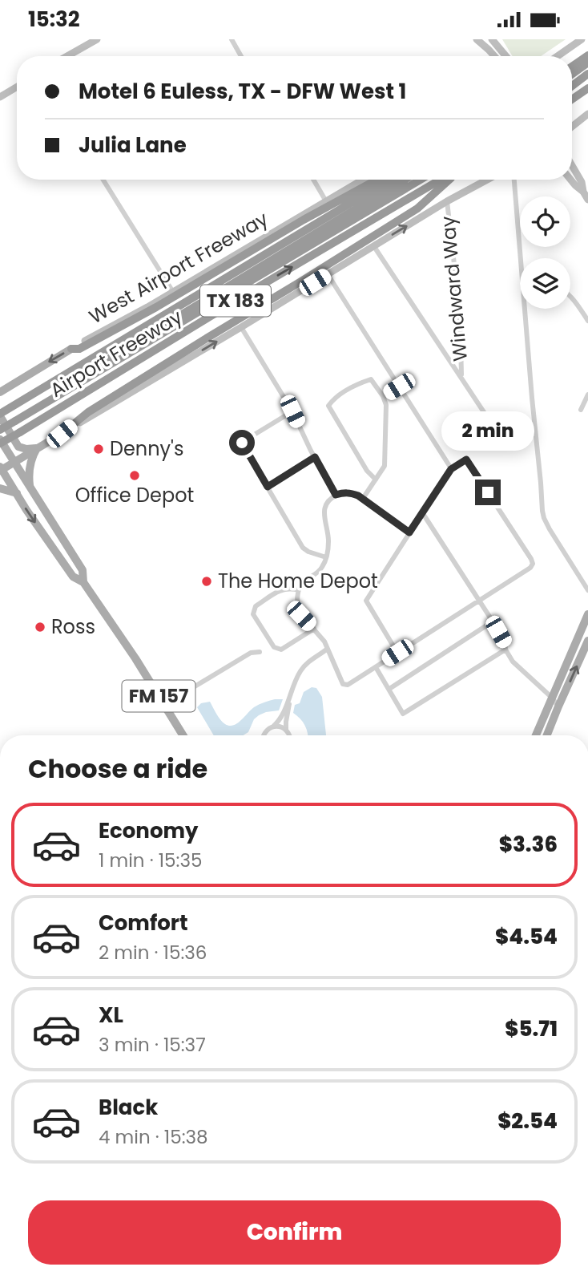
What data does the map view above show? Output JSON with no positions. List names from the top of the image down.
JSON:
{
  "streets": {
    "highway": ["TX 183", "Airport Freeway"],
    "main road": ["West Airport Freeway", "FM 157"],
    "street": ["Windward Way"]
  },
  "places": [
    "Denny's",
    "Office Depot",
    "The Home Depot",
    "Ross"
  ],
  "page": {
    "status": "15:32",
    "banner": ["Motel 6 Euless, TX - DFW West 1", "Julia Lane"],
    "bubble": "2 min",
    "heading": "Choose a ride",
    "list": [
      {
        "name": "Economy",
        "note": "1 min · 15:35",
        "value": "$3.36"
      },
      {
        "name": "Comfort",
        "note": "2 min · 15:36",
        "value": "$4.54"
      },
      {
        "name": "XL",
        "note": "3 min · 15:37",
        "value": "$5.71"
      },
      {
        "name": "Black",
        "note": "4 min · 15:38",
        "value": "$2.54"
      }
    ],
    "buttons": "Confirm"
  }
}
